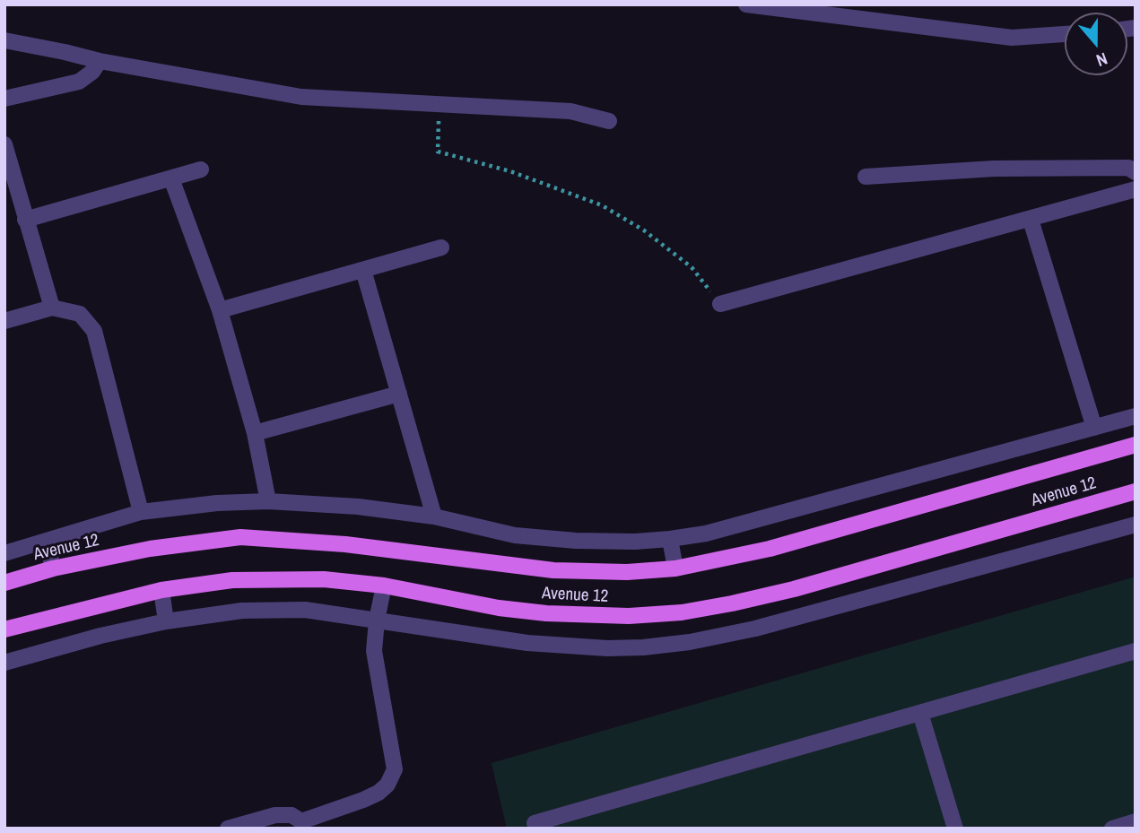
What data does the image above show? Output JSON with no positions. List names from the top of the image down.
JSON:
{
  "streets": {
    "main road": ["Avenue 12"]
  },
  "north": "bottom"
}
